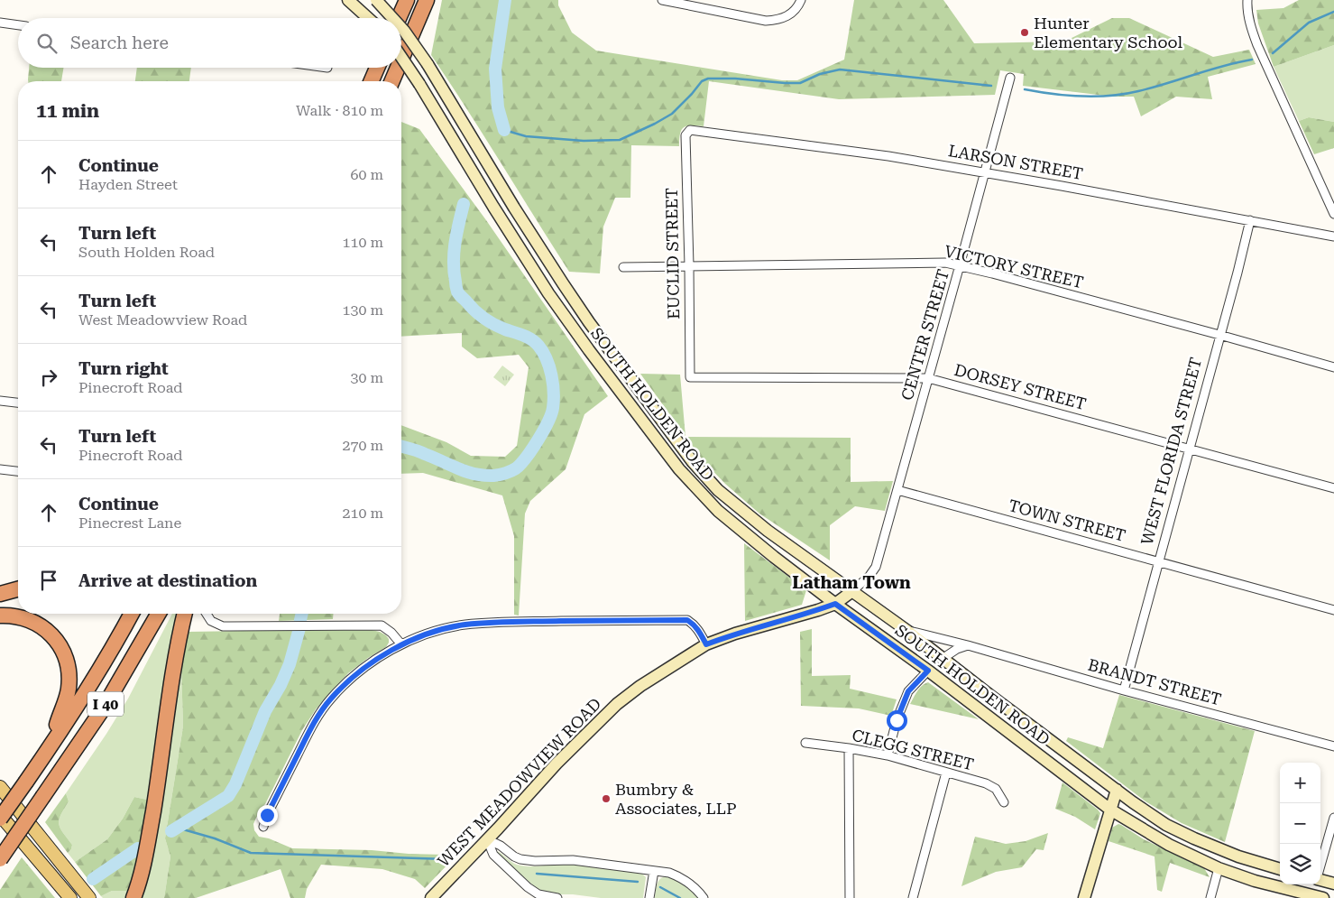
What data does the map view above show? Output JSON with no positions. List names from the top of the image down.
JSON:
{
  "streets": {
    "highway": ["I 40"],
    "main road": ["SOUTH HOLDEN ROAD", "WEST MEADOWVIEW ROAD"],
    "street": [
      "LARSON STREET",
      "EUCLID STREET",
      "VICTORY STREET",
      "CENTER STREET",
      "DORSEY STREET",
      "WEST FLORIDA STREET",
      "TOWN STREET",
      "BRANDT STREET",
      "CLEGG STREET"
    ]
  },
  "crossings": [
    ["LARSON STREET", "EUCLID STREET"],
    ["LARSON STREET", "CENTER STREET"],
    ["LARSON STREET", "WEST FLORIDA STREET"],
    ["EUCLID STREET", "VICTORY STREET"],
    ["EUCLID STREET", "DORSEY STREET"],
    ["VICTORY STREET", "CENTER STREET"],
    ["VICTORY STREET", "WEST FLORIDA STREET"],
    ["CENTER STREET", "DORSEY STREET"],
    ["CENTER STREET", "SOUTH HOLDEN ROAD"],
    ["CENTER STREET", "TOWN STREET"],
    ["CENTER STREET", "WEST MEADOWVIEW ROAD"],
    ["DORSEY STREET", "WEST FLORIDA STREET"],
    ["SOUTH HOLDEN ROAD", "BRANDT STREET"],
    ["SOUTH HOLDEN ROAD", "WEST MEADOWVIEW ROAD"],
    ["WEST FLORIDA STREET", "TOWN STREET"],
    ["WEST FLORIDA STREET", "BRANDT STREET"]
  ],
  "districts": ["Latham Town"],
  "places": ["Hunter Elementary School", "Bumbry & Associates, LLP"],
  "page": {
    "search": "Search here",
    "heading": ["11 min", "Walk · 810 m"],
    "list": [
      ["Continue", "Hayden Street", "60 m"],
      ["Turn left", "South Holden Road", "110 m"],
      ["Turn left", "West Meadowview Road", "130 m"],
      ["Turn right", "Pinecroft Road", "30 m"],
      ["Turn left", "Pinecroft Road", "270 m"],
      ["Continue", "Pinecrest Lane", "210 m"],
      "Arrive at destination"
    ],
    "map_buttons": ["+", "−"]
  }
}
